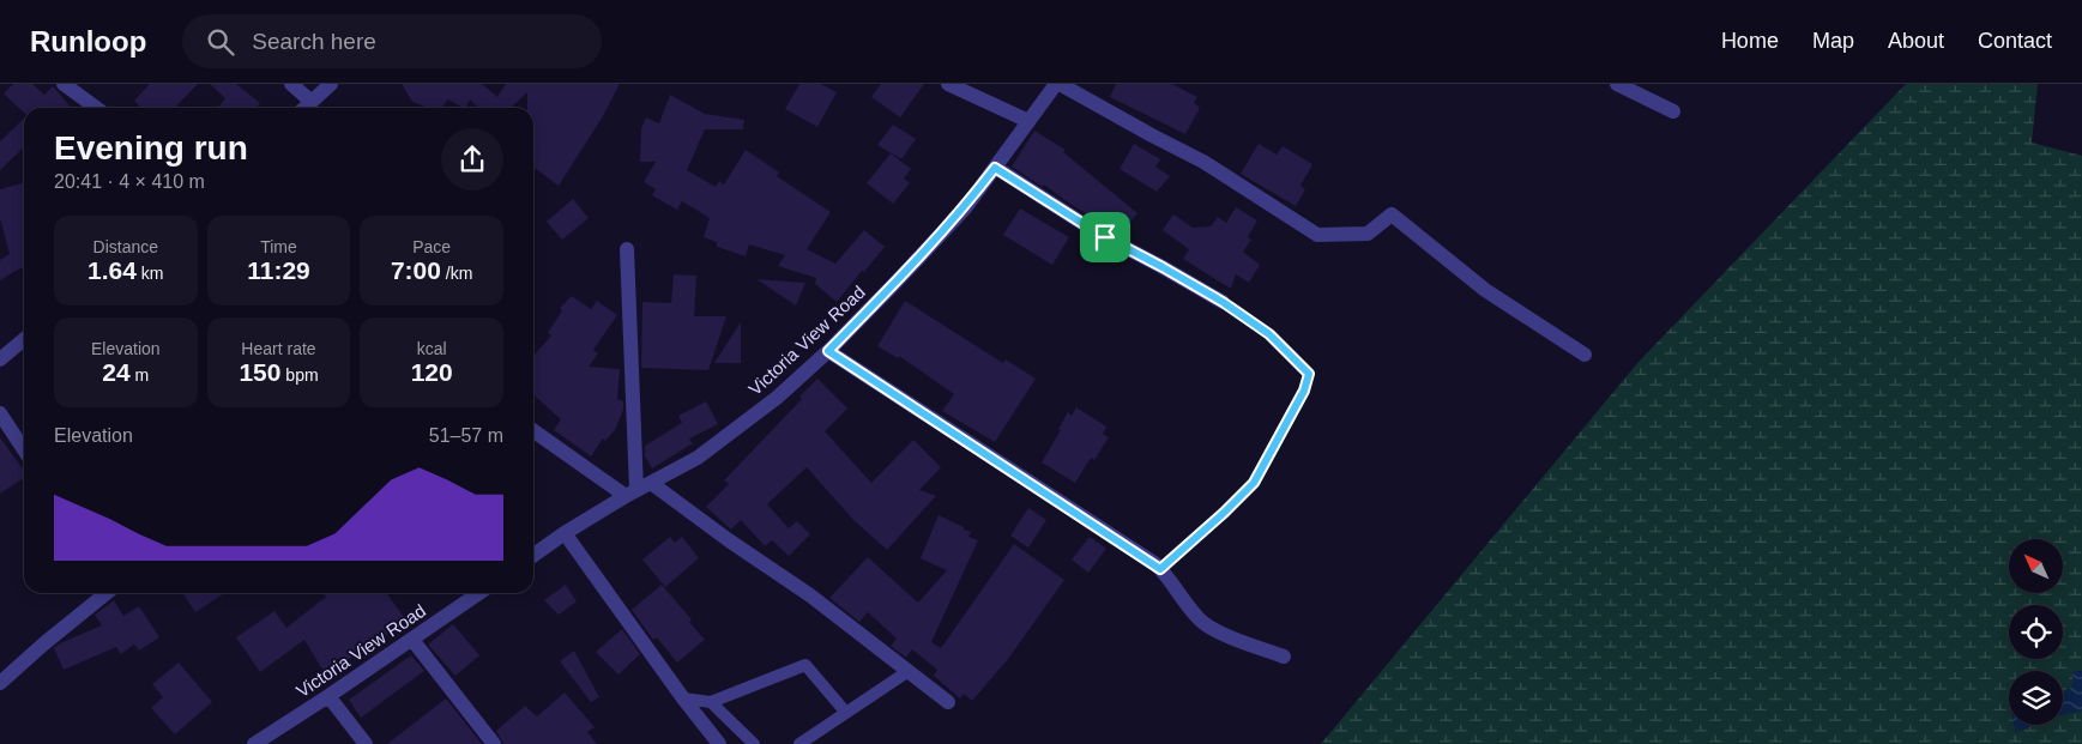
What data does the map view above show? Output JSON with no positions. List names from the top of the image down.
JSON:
{
  "streets": {
    "street": ["Victoria View Road"]
  },
  "north": "top left",
  "page": {
    "header": "Runloop",
    "search": "Search here",
    "nav": [
      "Home",
      "Map",
      "About",
      "Contact"
    ],
    "heading": ["Evening run", "20:41 · 4 × 410 m"],
    "stats": [
      ["Distance", "1.64 km"],
      ["Time", "11:29"],
      ["Pace", "7:00 /km"],
      ["Elevation", "24 m"],
      ["Heart rate", "150 bpm"],
      ["kcal", "120"]
    ],
    "chart": ["Elevation", "51–57 m"]
  }
}
